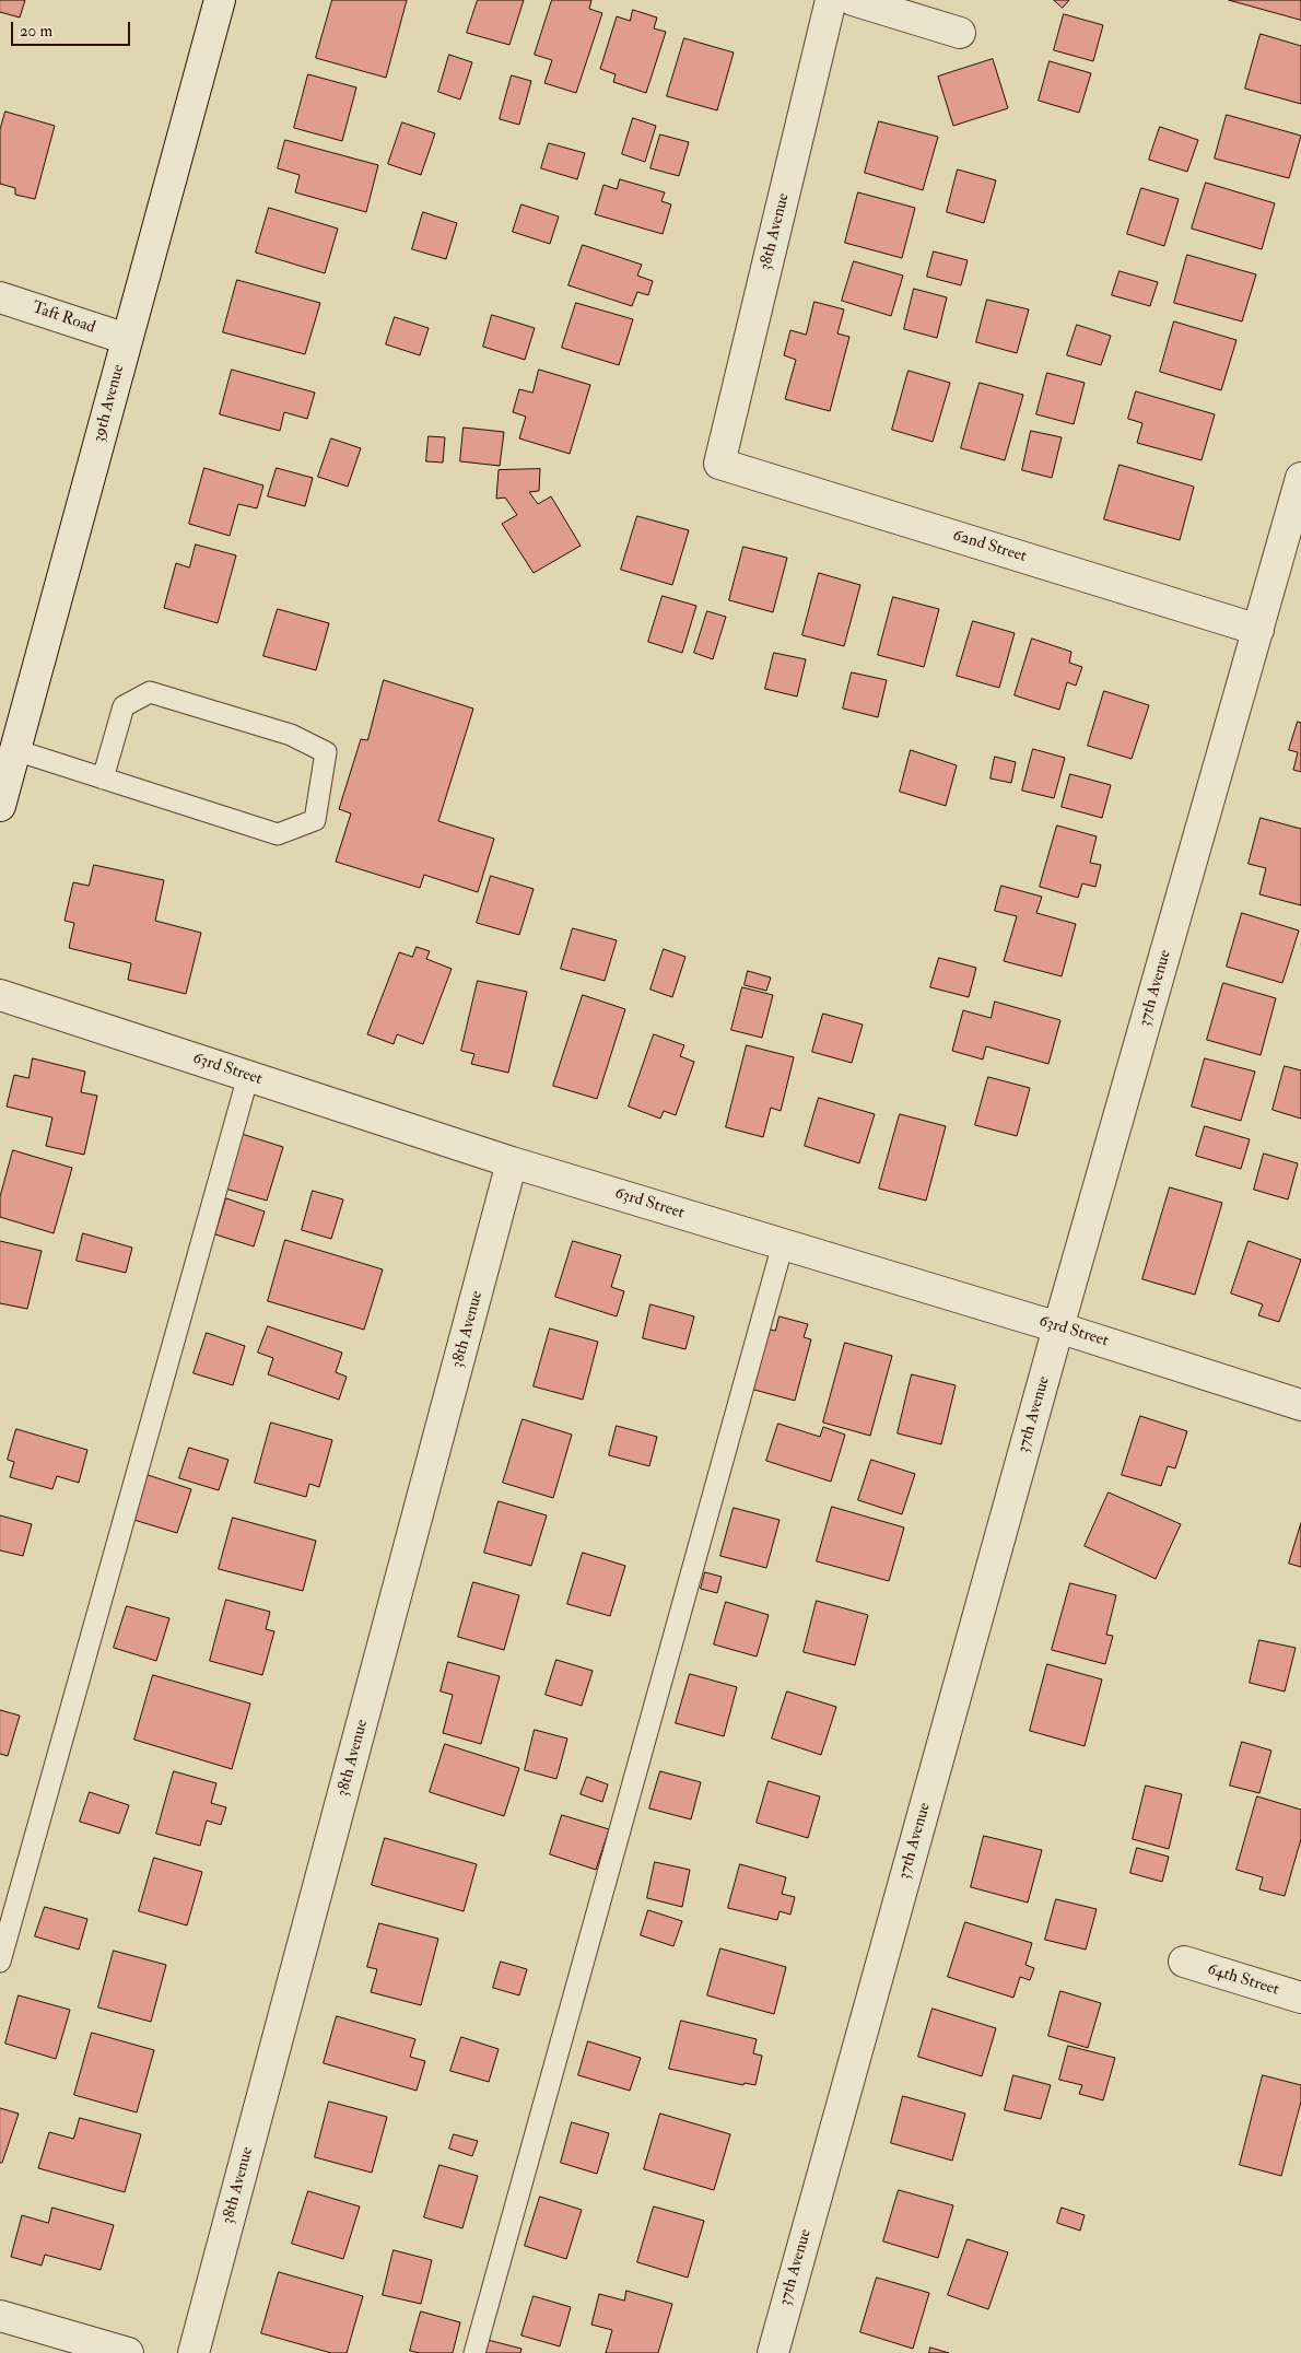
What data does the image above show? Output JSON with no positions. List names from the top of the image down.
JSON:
{
  "streets": {
    "street": [
      "38th Avenue",
      "Taft Road",
      "39th Avenue",
      "62nd Street",
      "37th Avenue",
      "63rd Street",
      "64th Street"
    ]
  },
  "crossings": [
    ["38th Avenue", "62nd Street"],
    ["38th Avenue", "63rd Street"],
    ["Taft Road", "39th Avenue"],
    ["62nd Street", "37th Avenue"],
    ["37th Avenue", "63rd Street"]
  ],
  "scale_bar": "20 m"
}
